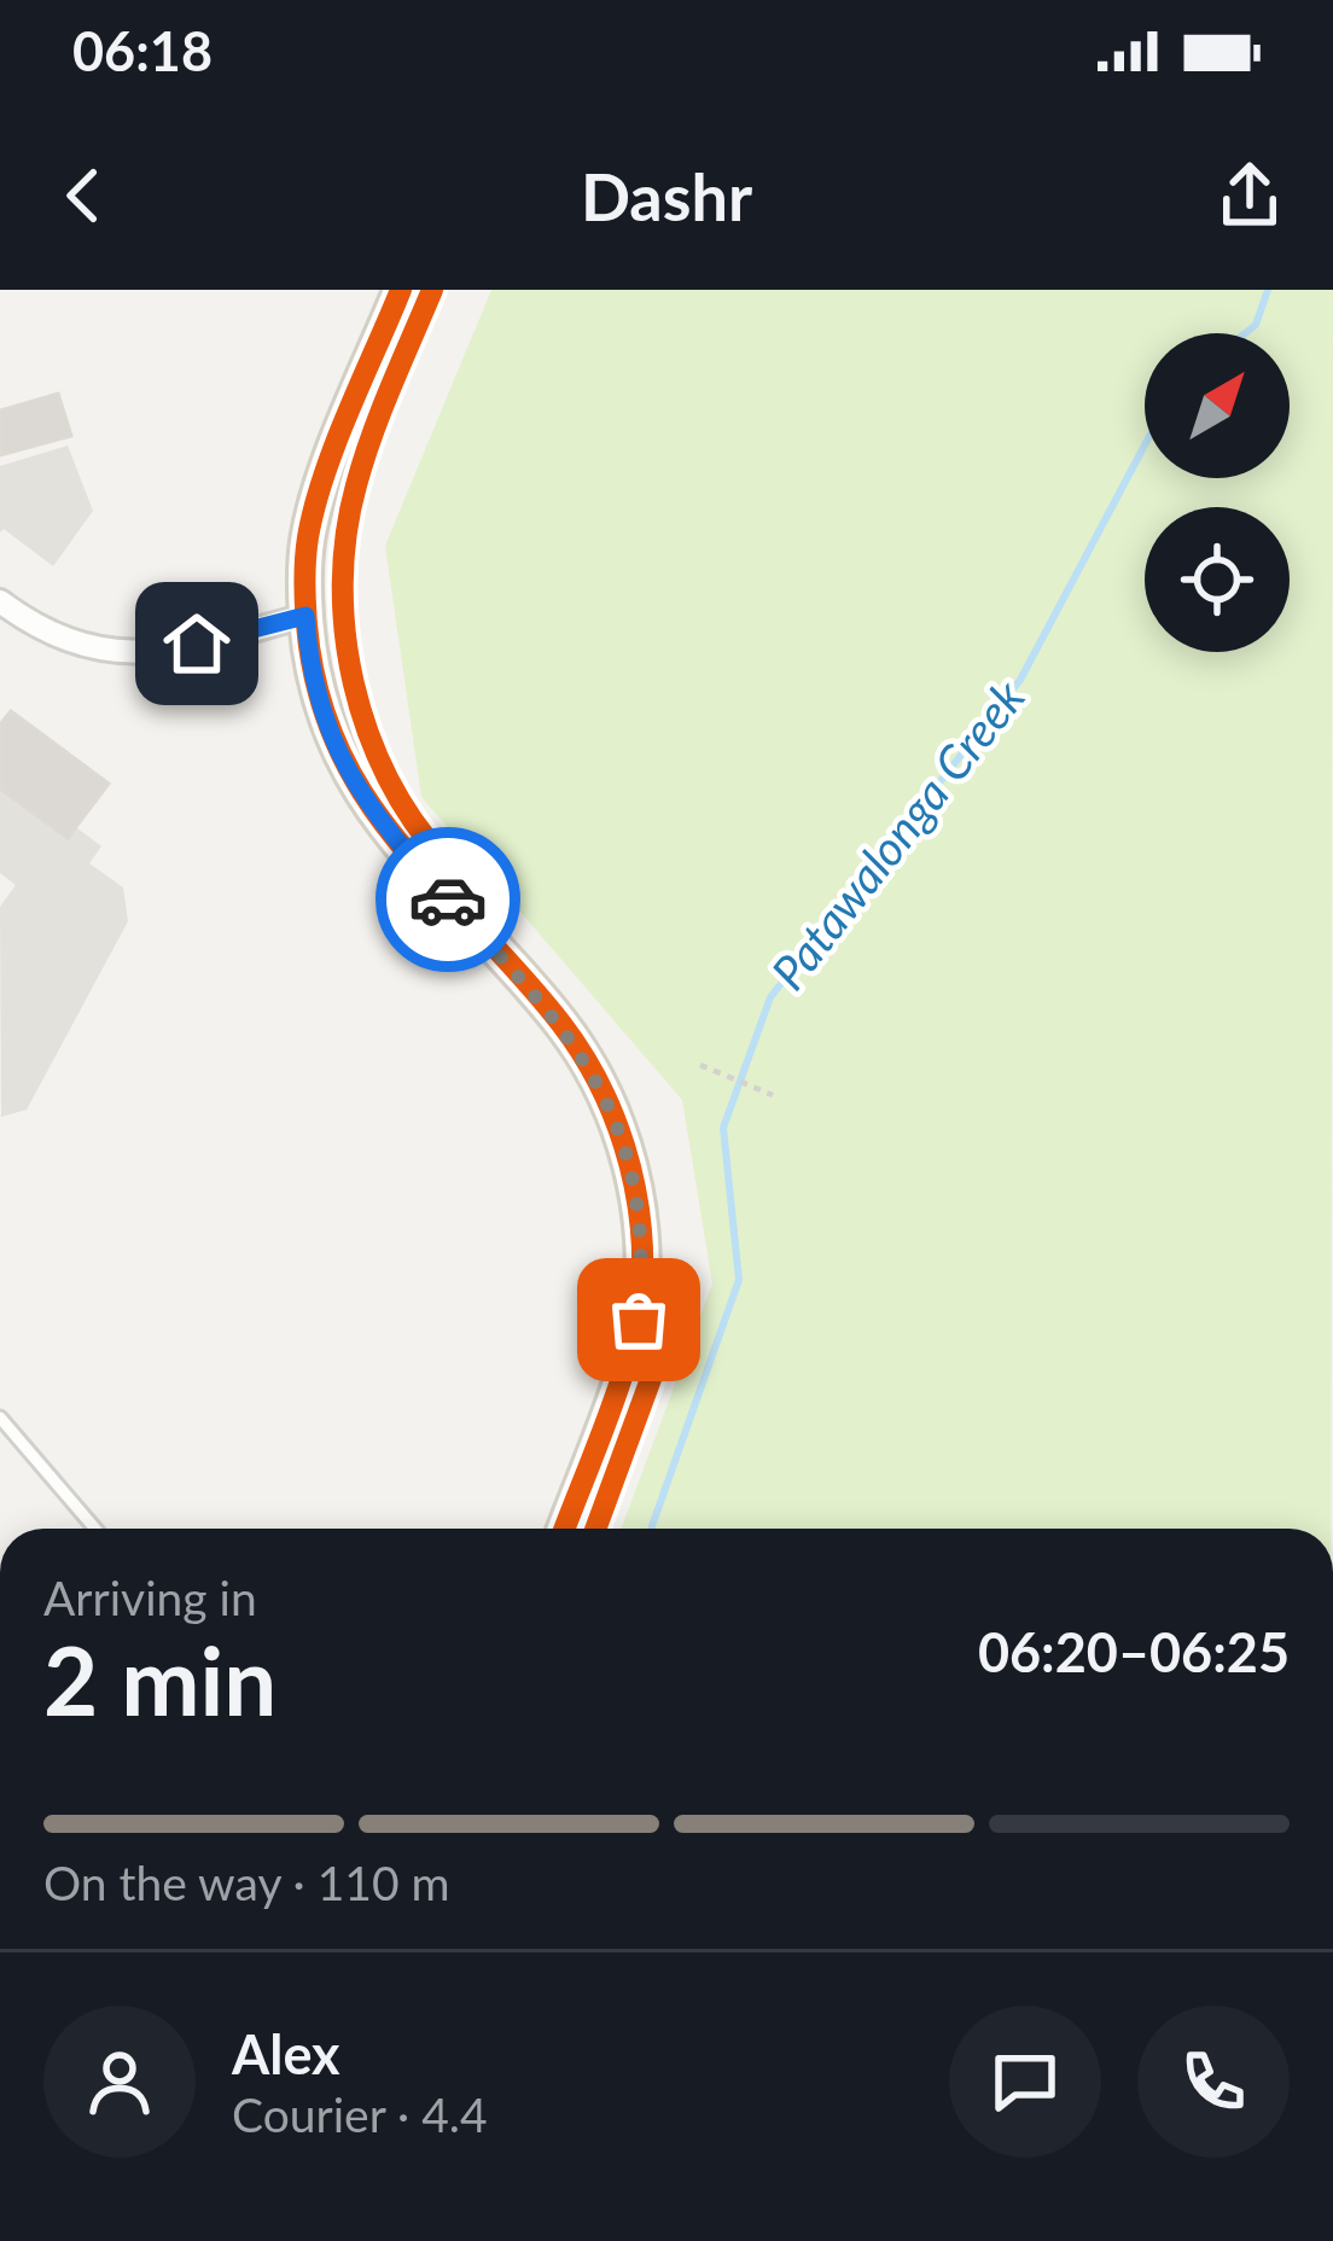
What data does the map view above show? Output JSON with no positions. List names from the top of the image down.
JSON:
{
  "water": ["Patawalonga Creek"],
  "north": "top right",
  "page": {
    "status": "06:18",
    "header": "Dashr",
    "heading": ["2 min", "Arriving in", "06:20–06:25"],
    "panel": ["Alex", "Courier · 4.4"],
    "bar": "On the way · 110 m"
  }
}
